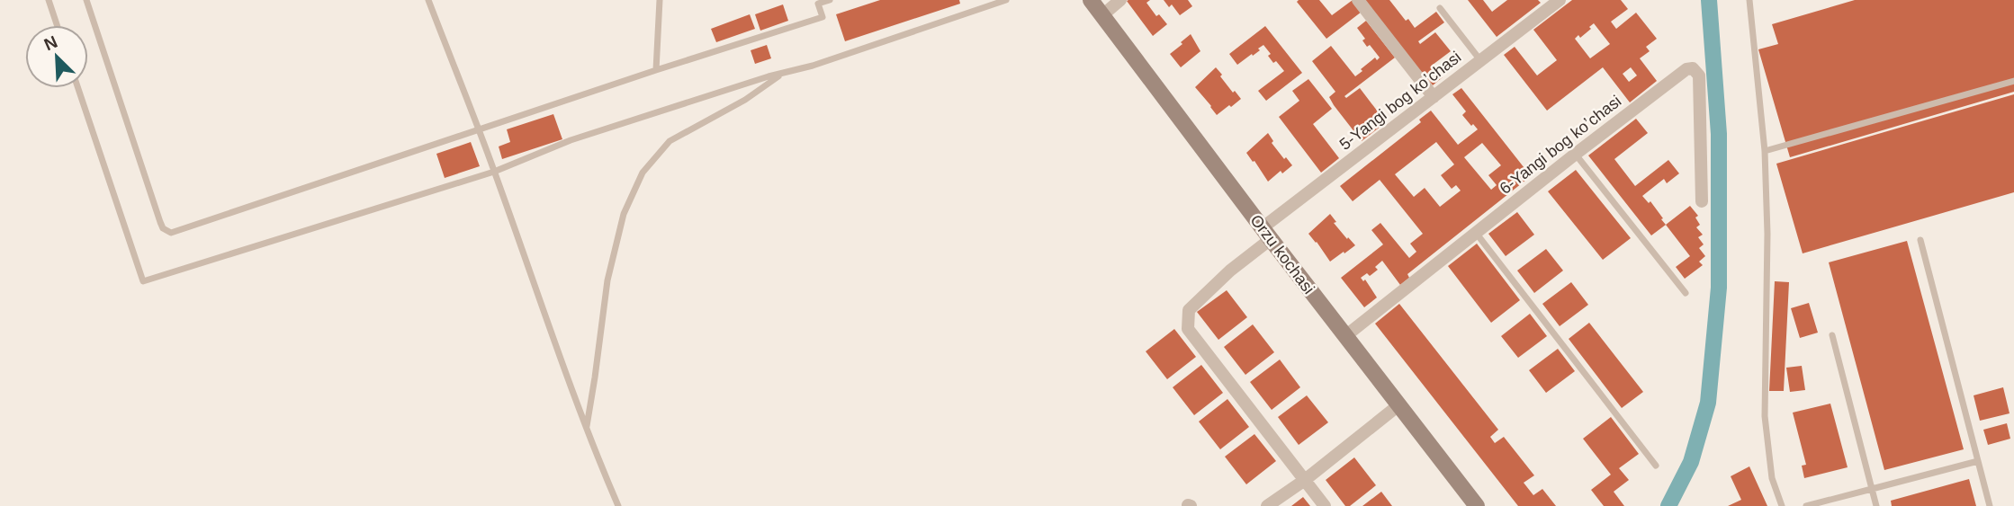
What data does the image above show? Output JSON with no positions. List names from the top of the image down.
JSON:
{
  "streets": {
    "main road": ["Orzu kochasi"],
    "street": ["5-Yangi bog koʼchasi", "6-Yangi bog koʼchasi"]
  },
  "crossings": [
    ["5-Yangi bog koʼchasi", "Orzu kochasi"],
    ["6-Yangi bog koʼchasi", "Orzu kochasi"]
  ],
  "north": "top left"
}
